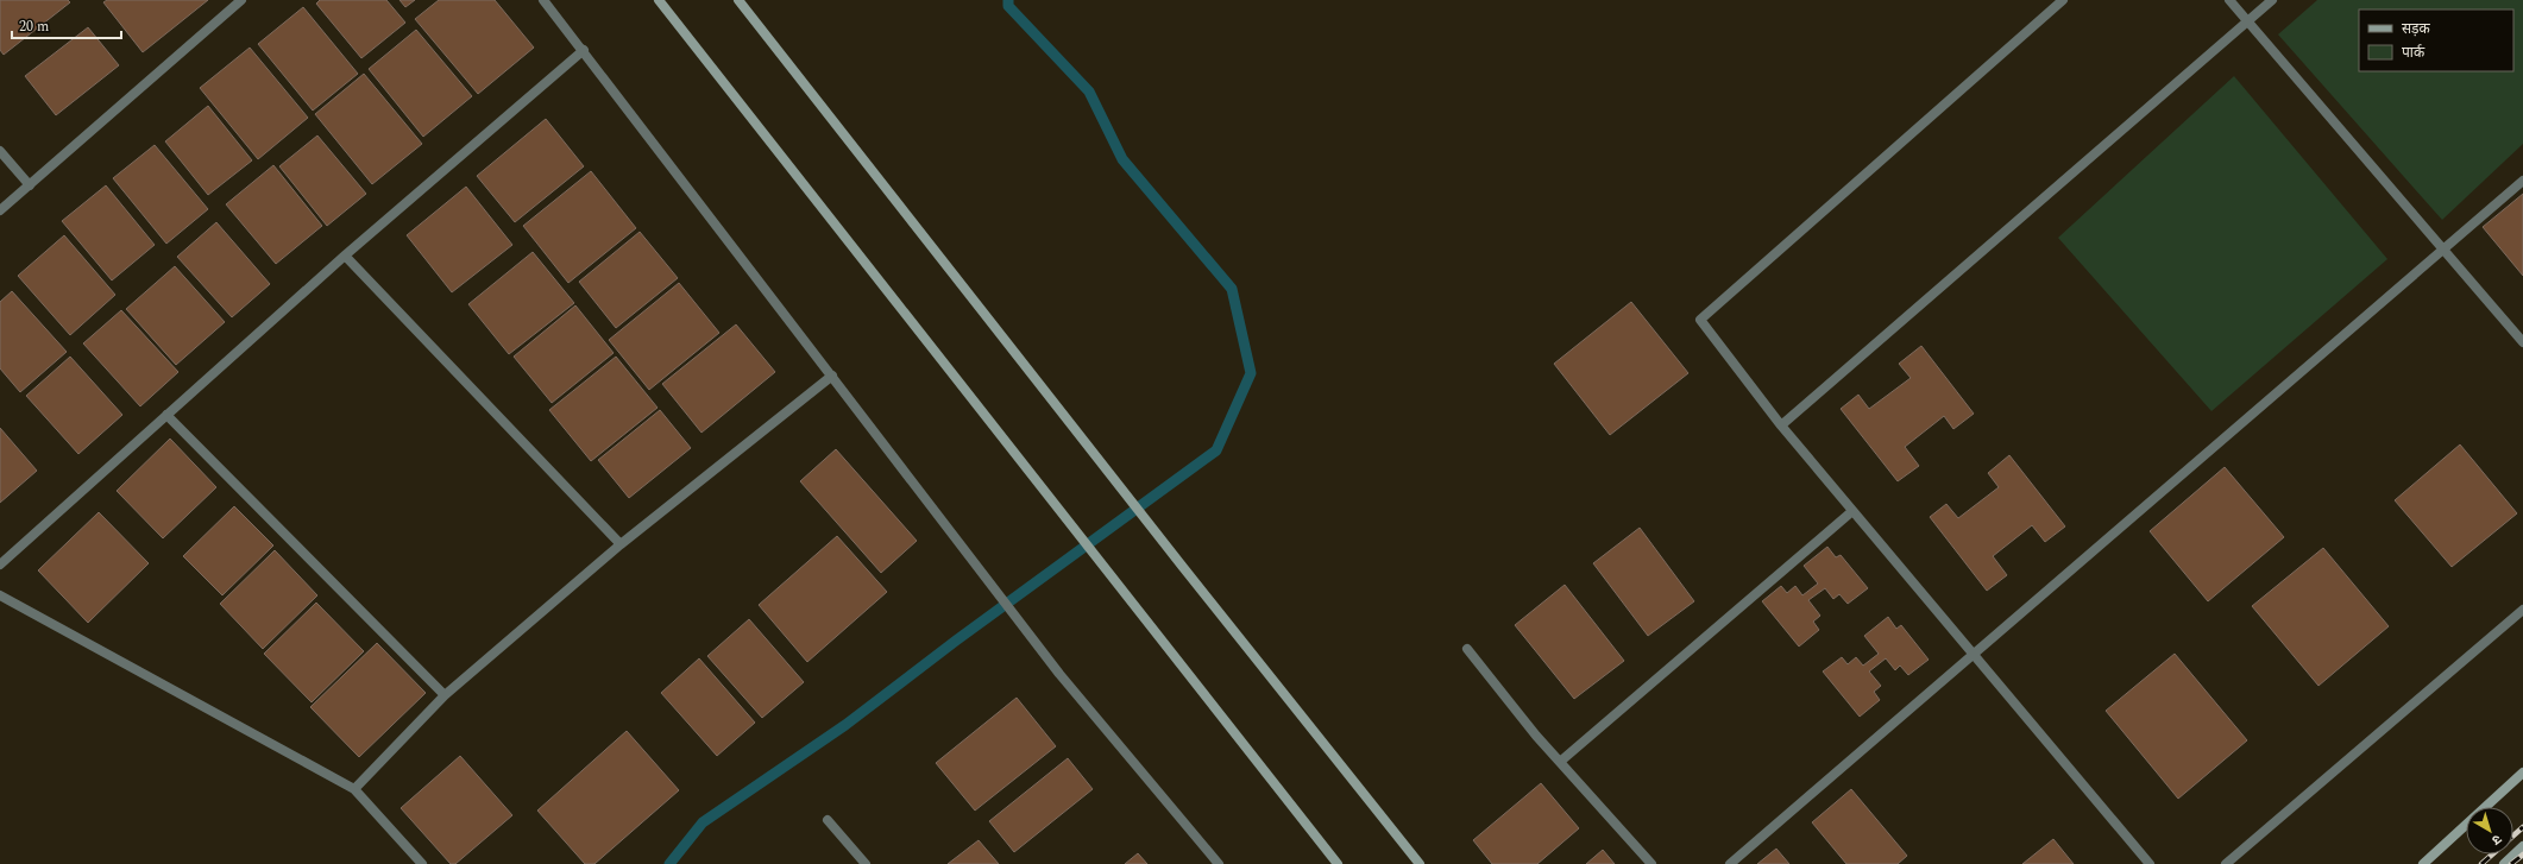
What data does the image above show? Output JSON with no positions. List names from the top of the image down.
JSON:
{
  "legend": ["सड़क", "पार्क"],
  "scale_bar": "20 m",
  "north": "bottom right"
}
